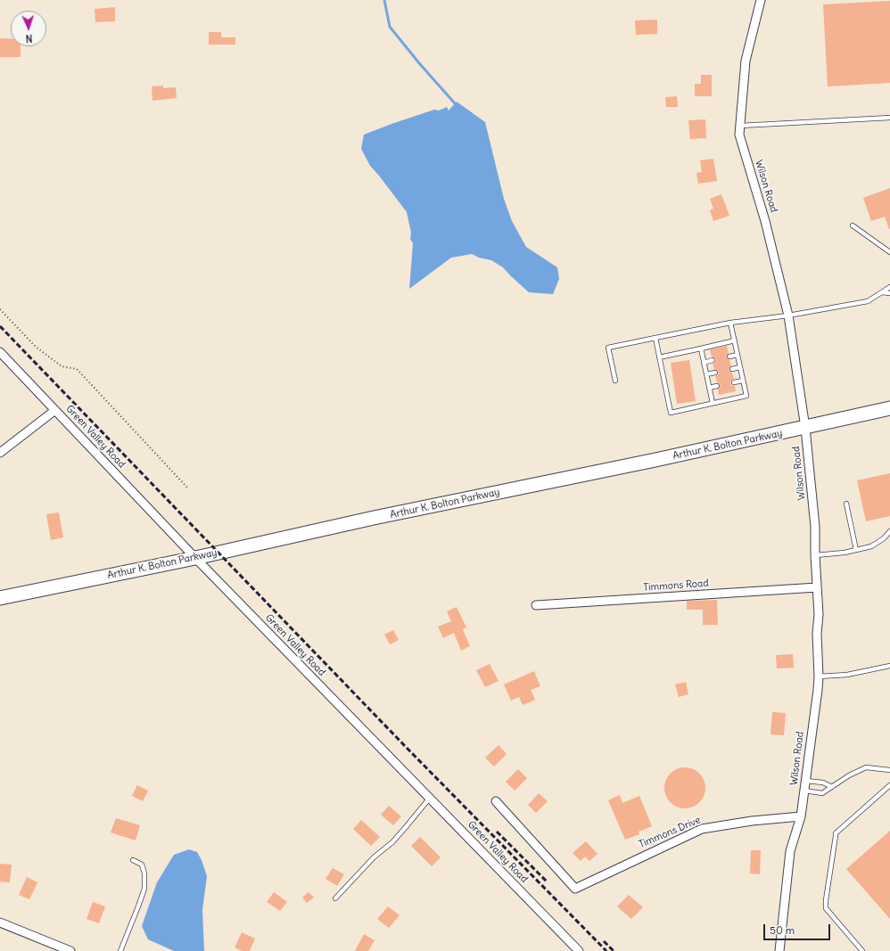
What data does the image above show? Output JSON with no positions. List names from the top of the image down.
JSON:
{
  "streets": {
    "main road": ["Arthur K. Bolton Parkway"],
    "street": [
      "Wilson Road",
      "Green Valley Road",
      "Timmons Road",
      "Timmons Drive"
    ]
  },
  "crossings": [
    ["Wilson Road", "Arthur K. Bolton Parkway"],
    ["Wilson Road", "Timmons Road"],
    ["Wilson Road", "Timmons Drive"],
    ["Green Valley Road", "Arthur K. Bolton Parkway"]
  ],
  "scale_bar": "50 m",
  "north": "bottom"
}
